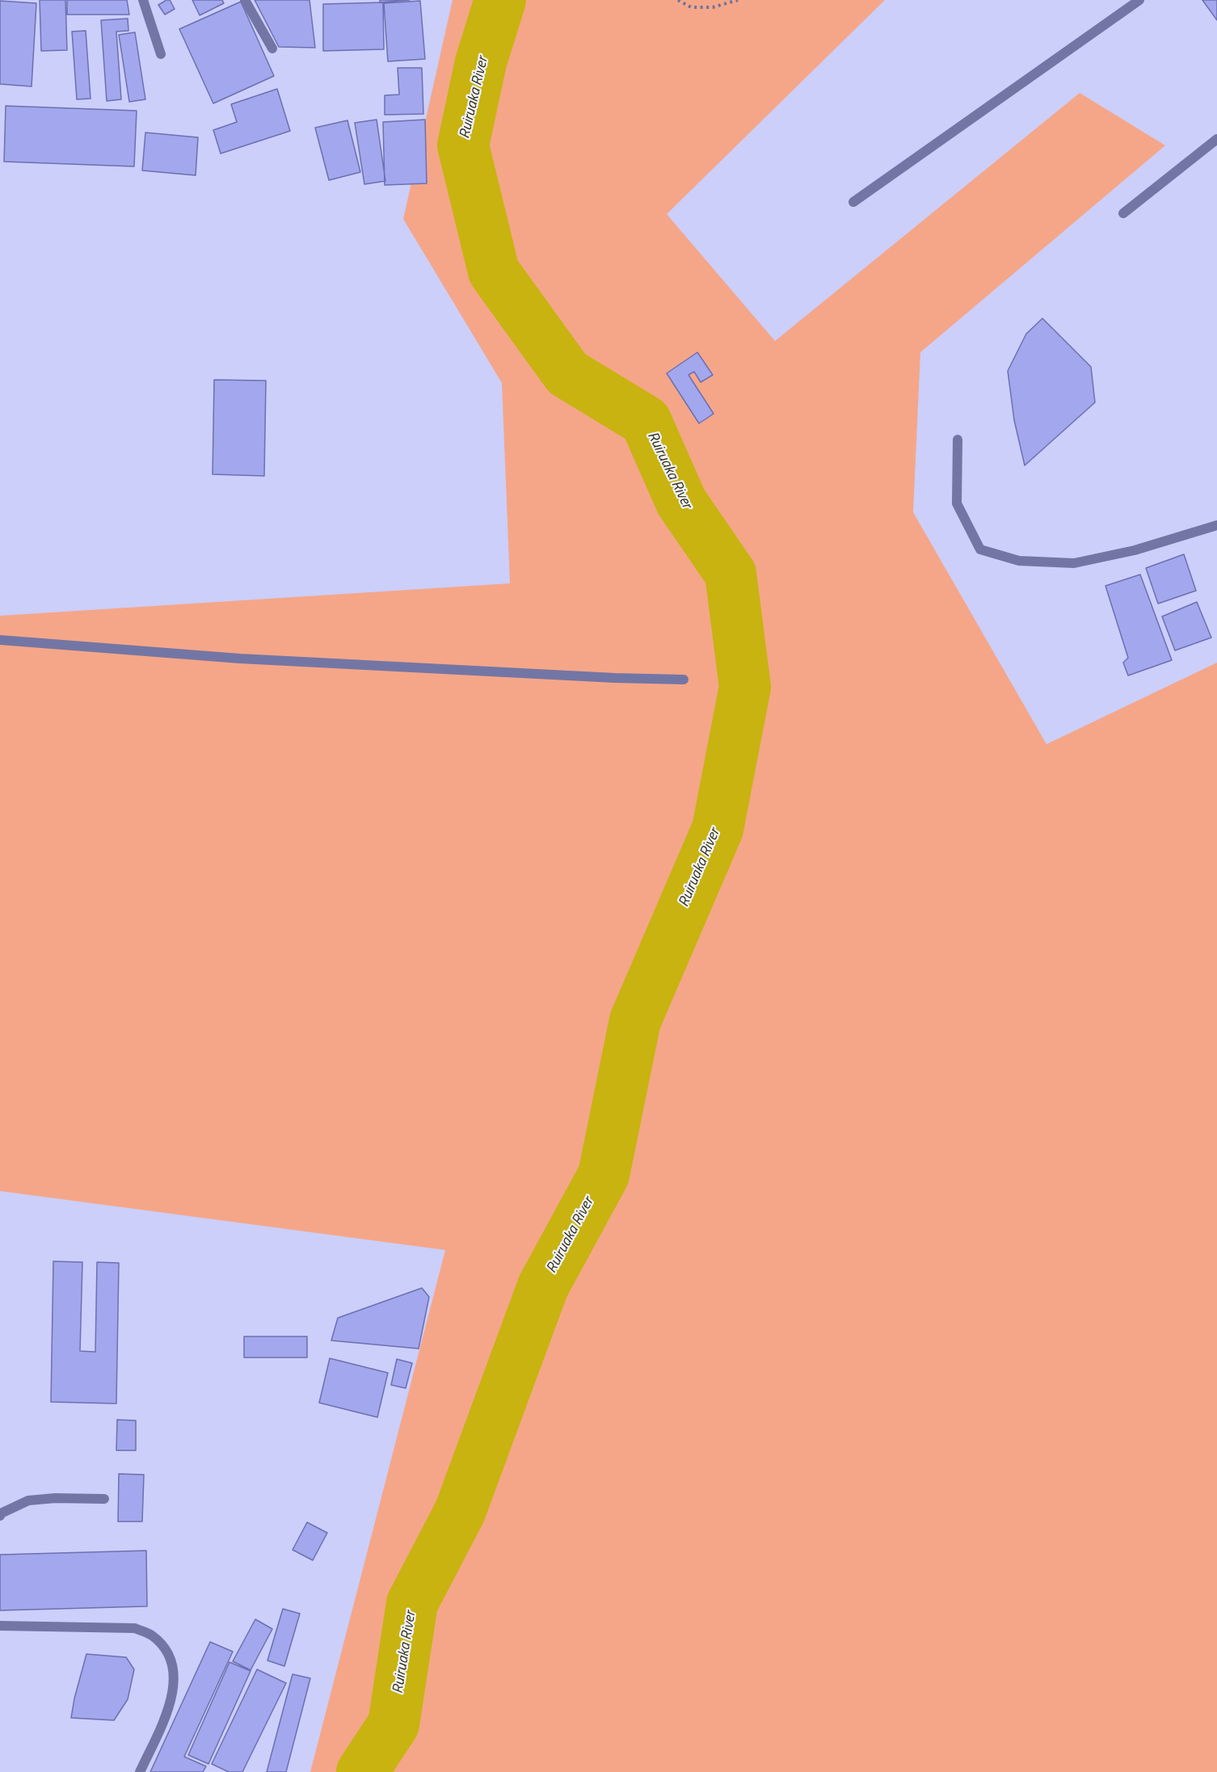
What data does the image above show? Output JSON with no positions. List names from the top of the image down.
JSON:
{
  "water": ["Ruiruaka River"]
}
